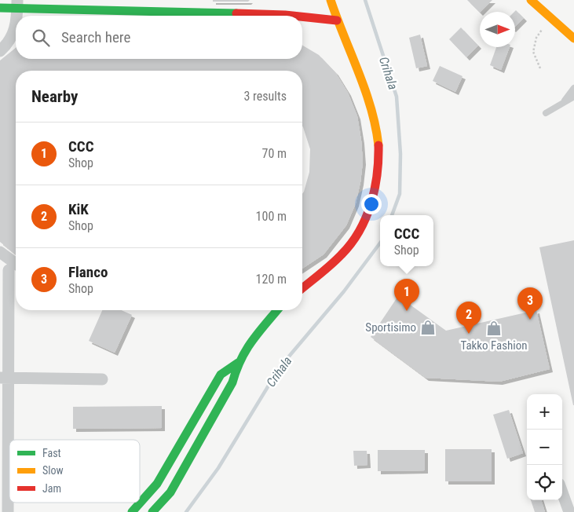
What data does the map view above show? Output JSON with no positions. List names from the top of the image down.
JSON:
{
  "water": ["Crihala"],
  "places": {
    "shop": ["Sportisimo", "Takko Fashion"]
  },
  "legend": ["Fast", "Slow", "Jam"],
  "north": "right",
  "page": {
    "search": "Search here",
    "heading": ["Nearby", "3 results"],
    "list": [
      {
        "mark": "1",
        "name": "CCC",
        "note": "Shop",
        "value": "70 m"
      },
      {
        "mark": "2",
        "name": "KiK",
        "note": "Shop",
        "value": "100 m"
      },
      {
        "mark": "3",
        "name": "Flanco",
        "note": "Shop",
        "value": "120 m"
      }
    ],
    "popup": ["CCC", "Shop"],
    "pins": ["1", "3", "2"],
    "map_buttons": ["+", "−"]
  }
}
